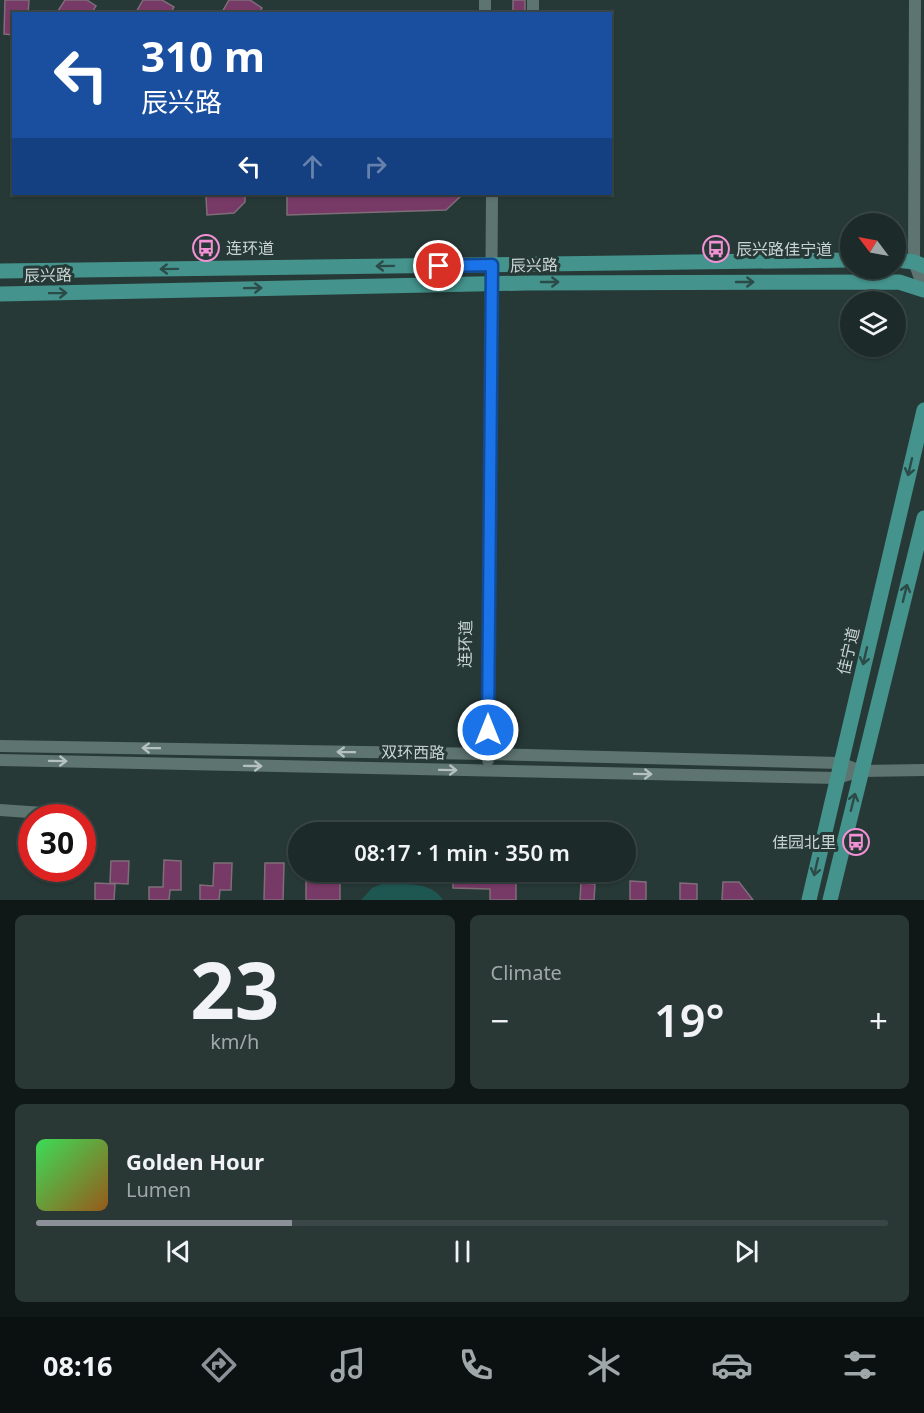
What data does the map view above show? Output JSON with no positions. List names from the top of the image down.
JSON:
{
  "streets": {
    "main road": ["辰兴路", "佳宁道"],
    "street": ["连环道", "双环西路"]
  },
  "crossings": [
    ["辰兴路", "连环道"],
    ["连环道", "双环西路"],
    ["佳宁道", "双环西路"]
  ],
  "places": {
    "bus stop": ["连环道", "辰兴路佳宁道", "佳园北里"]
  },
  "north": "top left",
  "page": {
    "turn": ["310 m", "辰兴路"],
    "limit": "30",
    "trip": "08:17 · 1 min · 350 m",
    "tile": [
      ["23", "km/h"],
      "Climate"
    ],
    "heat": ["−", "19°", "+"],
    "song": ["Golden Hour", "Lumen"],
    "tabs": "08:16"
  }
}
